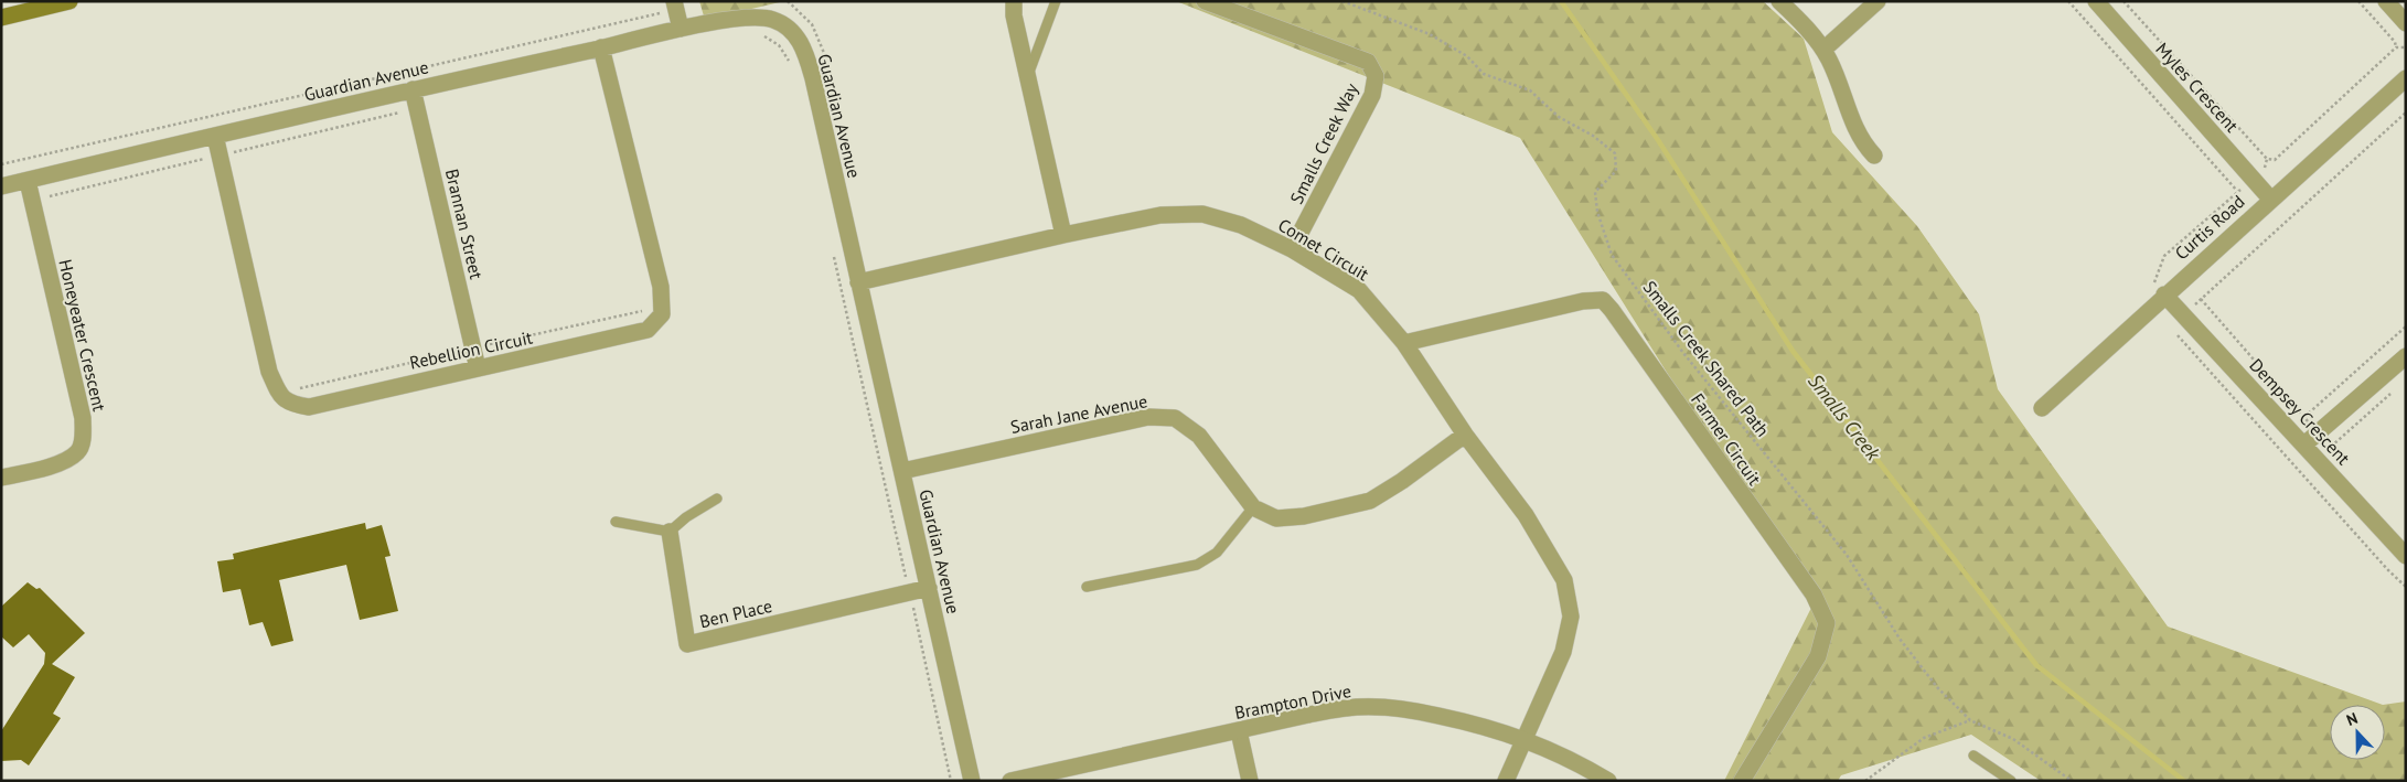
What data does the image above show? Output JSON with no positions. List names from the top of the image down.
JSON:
{
  "streets": {
    "street": [
      "Guardian Avenue",
      "Myles Crescent",
      "Smalls Creek Way",
      "Brannan Street",
      "Curtis Road",
      "Comet Circuit",
      "Honeyeater Crescent",
      "Rebellion Circuit",
      "Dempsey Crescent",
      "Sarah Jane Avenue",
      "Farmer Circuit",
      "Ben Place",
      "Brampton Drive"
    ],
    "path": ["Smalls Creek Shared Path"]
  },
  "crossings": [
    ["Guardian Avenue", "Brannan Street"],
    ["Guardian Avenue", "Comet Circuit"],
    ["Guardian Avenue", "Honeyeater Crescent"],
    ["Guardian Avenue", "Rebellion Circuit"],
    ["Guardian Avenue", "Sarah Jane Avenue"],
    ["Guardian Avenue", "Ben Place"],
    ["Myles Crescent", "Curtis Road"],
    ["Smalls Creek Way", "Comet Circuit"],
    ["Brannan Street", "Rebellion Circuit"],
    ["Curtis Road", "Dempsey Crescent"],
    ["Comet Circuit", "Sarah Jane Avenue"],
    ["Comet Circuit", "Farmer Circuit"],
    ["Comet Circuit", "Brampton Drive"]
  ],
  "water": ["Smalls Creek"],
  "north": "top"
}
